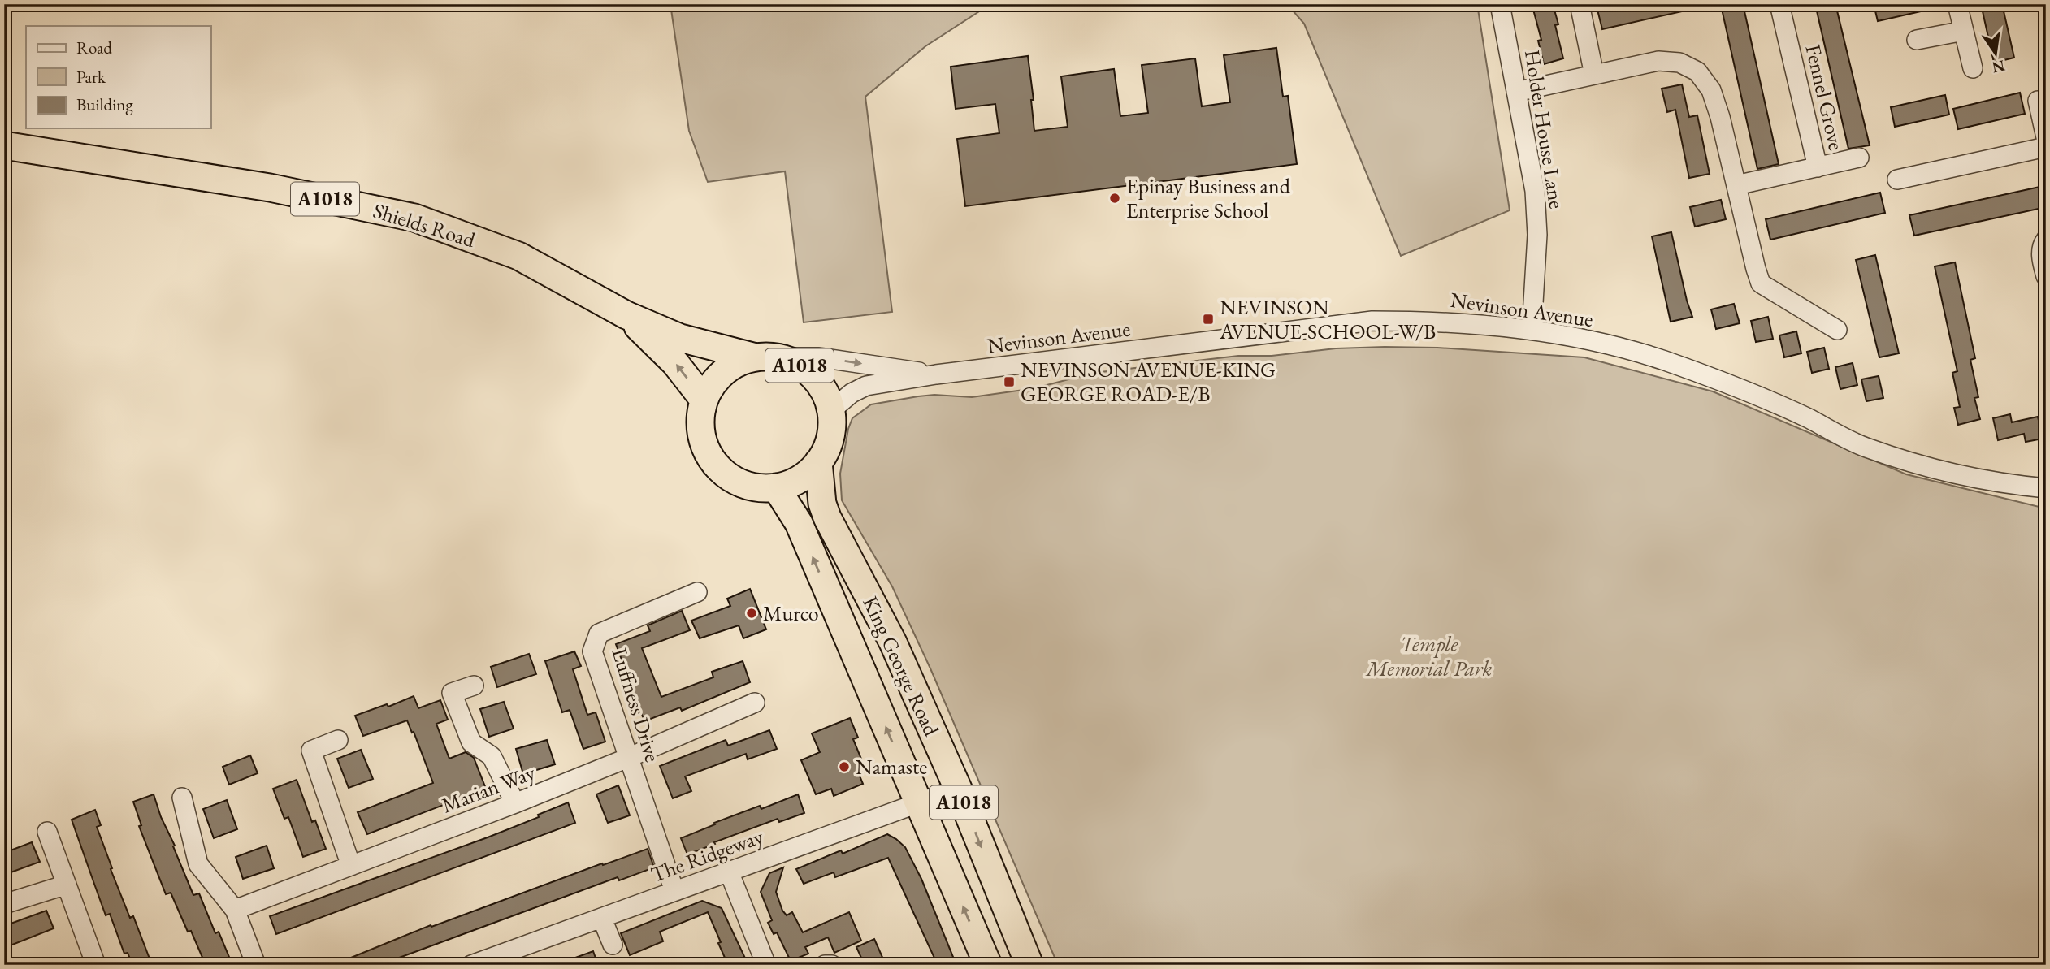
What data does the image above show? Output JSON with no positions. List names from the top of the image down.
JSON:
{
  "streets": {
    "highway": ["A1018", "Shields Road", "King George Road"],
    "street": [
      "Fennel Grove",
      "Holder House Lane",
      "Nevinson Avenue",
      "Luffness Drive",
      "Marian Way",
      "The Ridgeway"
    ]
  },
  "crossings": [
    ["Holder House Lane", "Nevinson Avenue"],
    ["A1018", "Shields Road"],
    ["A1018", "Nevinson Avenue"],
    ["A1018", "King George Road"],
    ["Shields Road", "Nevinson Avenue"],
    ["Shields Road", "King George Road"],
    ["Nevinson Avenue", "King George Road"],
    ["King George Road", "The Ridgeway"],
    ["Luffness Drive", "Marian Way"],
    ["Luffness Drive", "The Ridgeway"]
  ],
  "parks": ["Temple Memorial Park"],
  "places": {
    "other": ["Epinay Business and Enterprise School", "Murco", "Namaste"],
    "transit": ["NEVINSON AVENUE-SCHOOL-W/B", "NEVINSON AVENUE-KING GEORGE ROAD-E/B"]
  },
  "legend": ["Road", "Park", "Building"],
  "north": "bottom"
}
